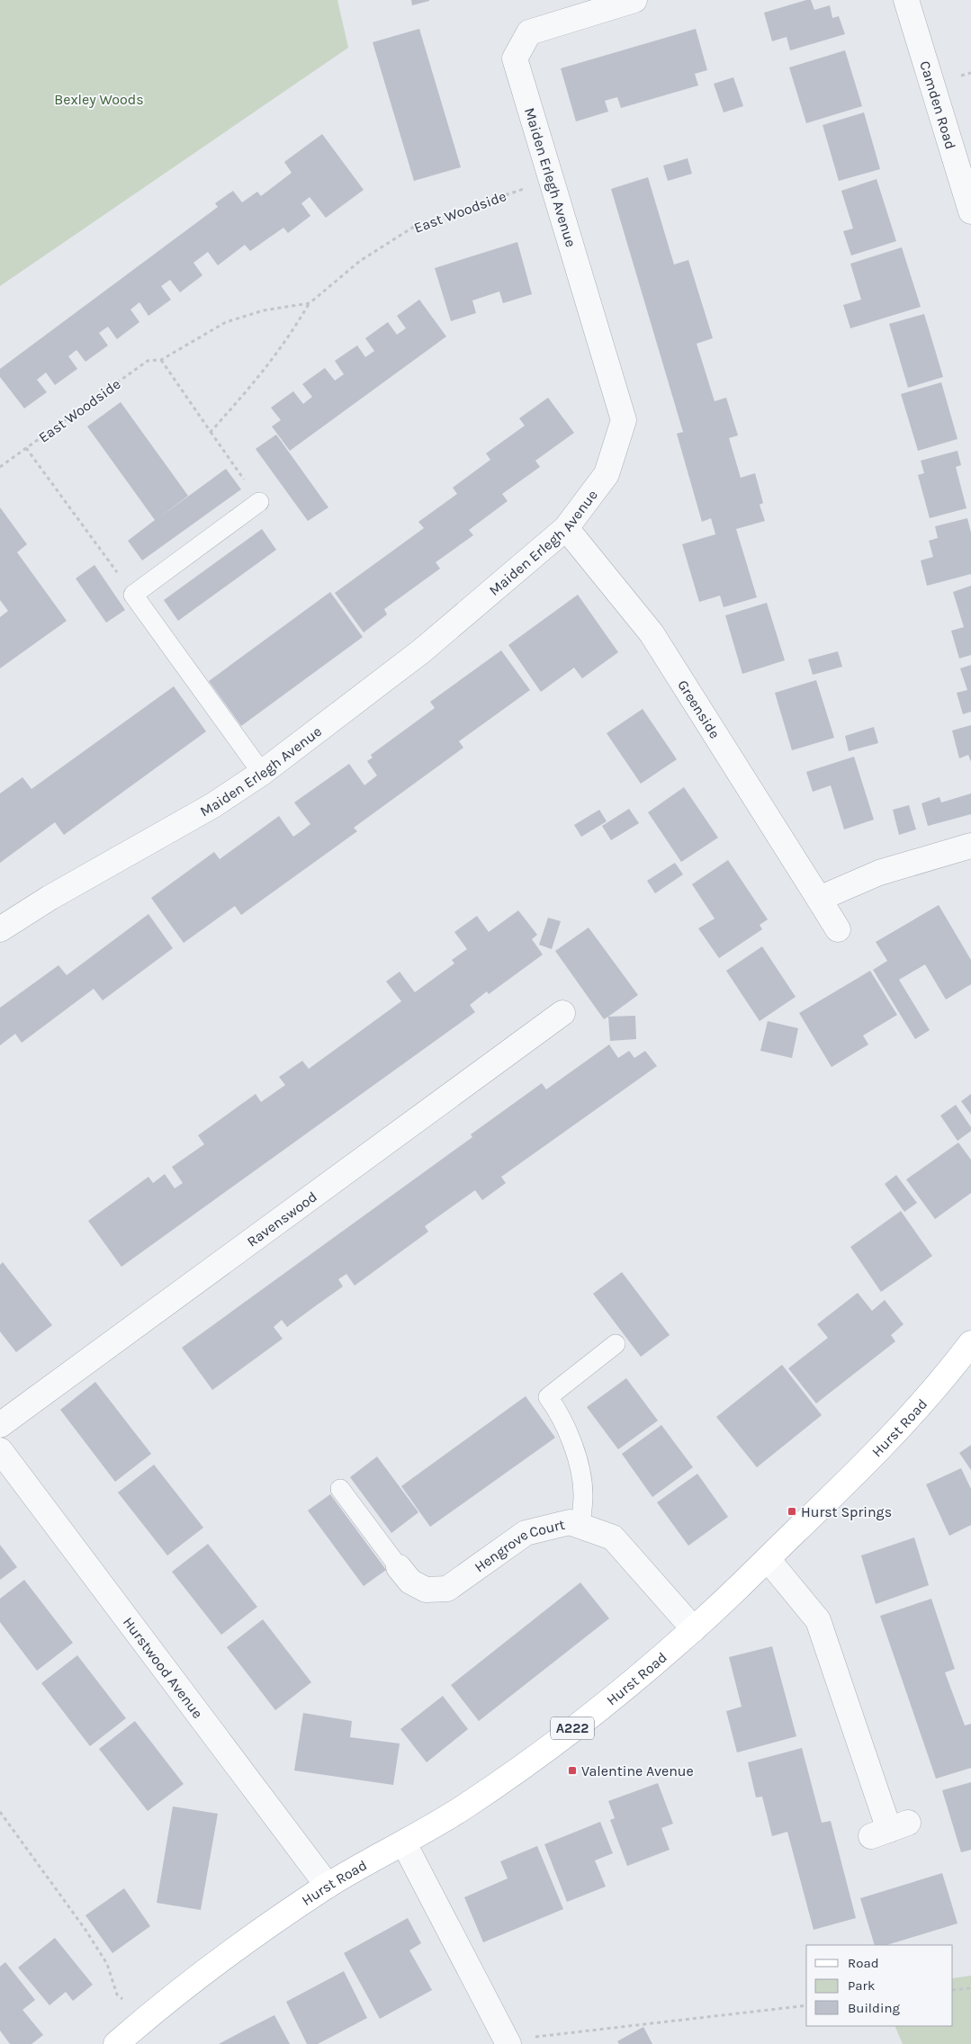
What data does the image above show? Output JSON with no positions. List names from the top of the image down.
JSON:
{
  "streets": {
    "main road": ["Hurst Road", "A222"],
    "street": [
      "Camden Road",
      "Maiden Erlegh Avenue",
      "Greenside",
      "Ravenswood",
      "Hengrove Court",
      "Hurstwood Avenue"
    ],
    "path": ["East Woodside"]
  },
  "crossings": [
    ["Maiden Erlegh Avenue", "East Woodside"],
    ["Maiden Erlegh Avenue", "Greenside"],
    ["Hurst Road", "Hengrove Court"],
    ["Hurst Road", "Hurstwood Avenue"]
  ],
  "parks": ["Bexley Woods"],
  "places": {
    "transit": ["Hurst Springs", "Valentine Avenue"]
  },
  "legend": ["Road", "Park", "Building"]
}
